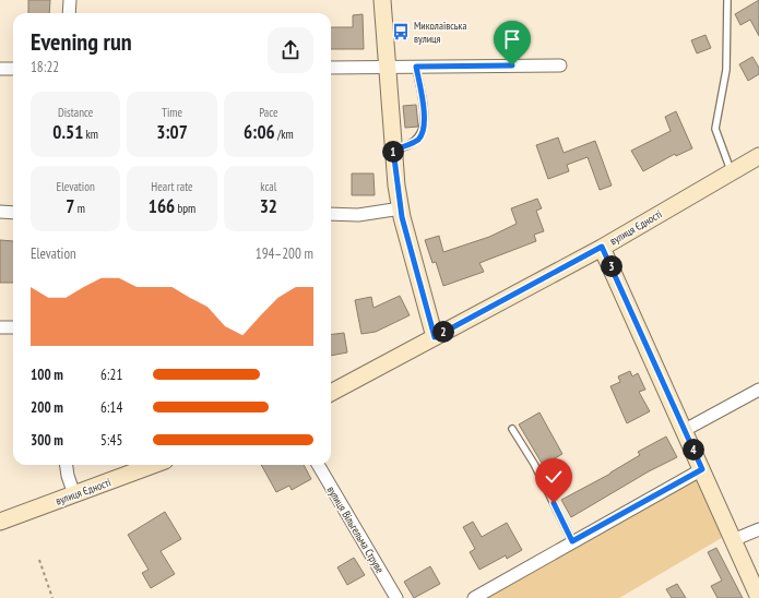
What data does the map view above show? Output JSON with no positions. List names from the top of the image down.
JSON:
{
  "streets": {
    "street": ["вулиця Єдності", "вулиця Вільгельма Струве"]
  },
  "places": {
    "bus stop": ["Миколаївська вулиця"]
  },
  "page": {
    "heading": ["Evening run", "18:22"],
    "stats": [
      ["Distance", "0.51 km"],
      ["Time", "3:07"],
      ["Pace", "6:06 /km"],
      ["Elevation", "7 m"],
      ["Heart rate", "166 bpm"],
      ["kcal", "32"]
    ],
    "pins": [
      "1",
      "3",
      "2",
      "4"
    ],
    "chart": ["Elevation", "194–200 m"],
    "list": [
      {
        "name": "100 m",
        "note": "6:21"
      },
      {
        "name": "200 m",
        "note": "6:14"
      },
      {
        "name": "300 m",
        "note": "5:45"
      }
    ]
  }
}
